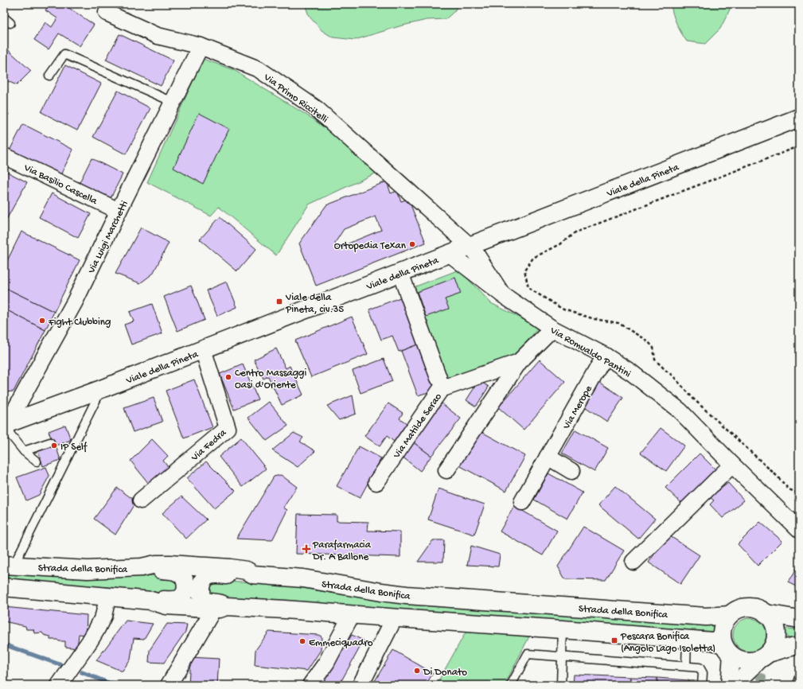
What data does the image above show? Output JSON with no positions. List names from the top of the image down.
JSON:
{
  "streets": {
    "main road": ["Viale della Pineta", "Strada della Bonifica"],
    "street": [
      "Via Primo Riccitelli",
      "Via Basilio Cascella",
      "Via Luigi Marchetti",
      "Via Romualdo Pantini",
      "Via Merope",
      "Via Matilde Serao",
      "Via Fedra"
    ]
  },
  "crossings": [
    ["Via Primo Riccitelli", "Viale della Pineta"],
    ["Via Primo Riccitelli", "Via Luigi Marchetti"],
    ["Via Primo Riccitelli", "Via Romualdo Pantini"],
    ["Viale della Pineta", "Via Luigi Marchetti"],
    ["Viale della Pineta", "Via Romualdo Pantini"],
    ["Viale della Pineta", "Via Fedra"],
    ["Via Basilio Cascella", "Via Luigi Marchetti"],
    ["Via Romualdo Pantini", "Via Merope"],
    ["Via Romualdo Pantini", "Via Matilde Serao"]
  ],
  "places": {
    "other": [
      "Ortopedia Texan",
      "Fight Clubbing",
      "Centro Massaggi Oasi d'Oriente",
      "IP Self",
      "Emmeciquadro",
      "Di Donato"
    ],
    "transit": ["Viale della Pineta, civ.35", "Pescara Bonifica (Angolo Lago Isoletta)"],
    "health": ["Parafarmacia Dr. A Ballone"]
  }
}
